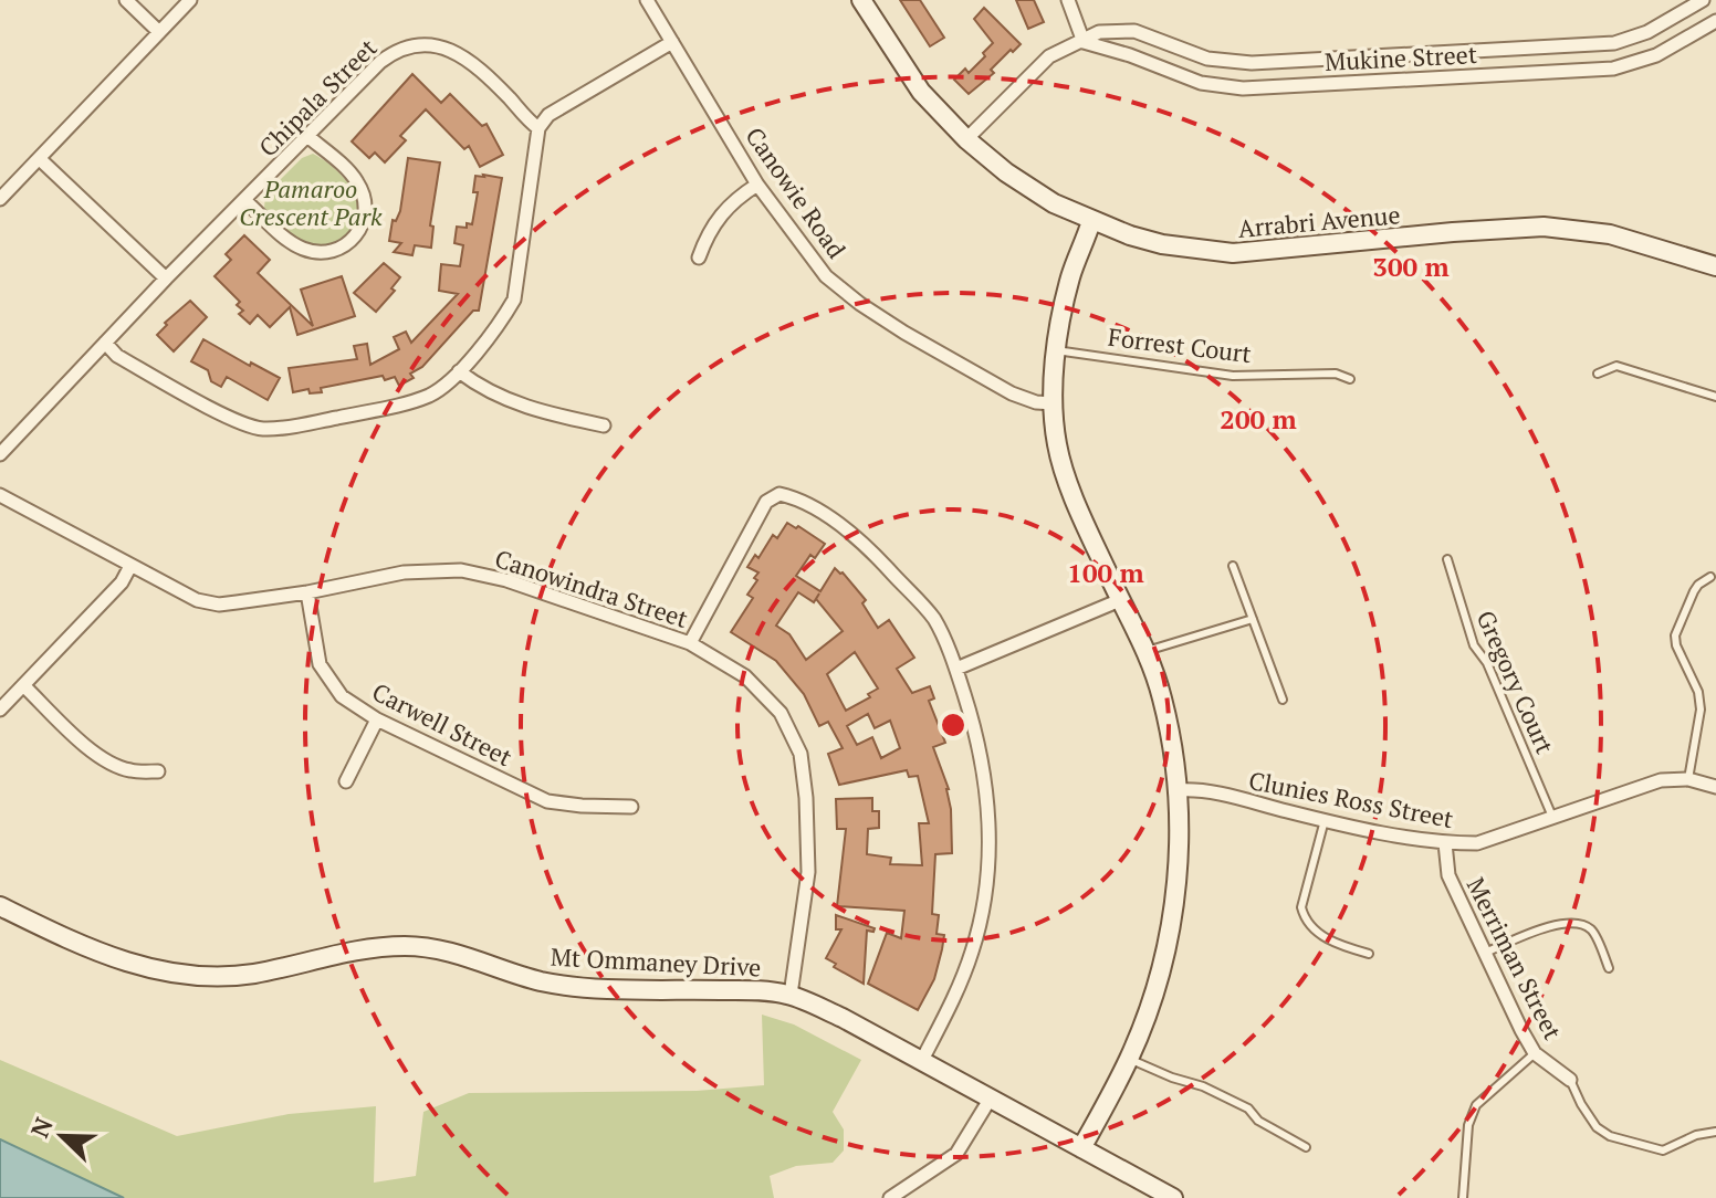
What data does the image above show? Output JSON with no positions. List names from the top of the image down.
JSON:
{
  "streets": {
    "street": [
      "Mukine Street",
      "Chipala Street",
      "Canowie Road",
      "Arrabri Avenue",
      "Canowindra Street",
      "Carwell Street",
      "Clunies Ross Street",
      "Merriman Street",
      "Mt Ommaney Drive"
    ],
    "lane": ["Forrest Court", "Gregory Court"]
  },
  "crossings": [
    ["Mukine Street", "Arrabri Avenue"],
    ["Canowindra Street", "Carwell Street"],
    ["Canowindra Street", "Mt Ommaney Drive"],
    ["Gregory Court", "Clunies Ross Street"],
    ["Clunies Ross Street", "Merriman Street"]
  ],
  "parks": ["Pamaroo Crescent Park"],
  "north": "top left",
  "rings": ["300 m", "200 m", "100 m"]
}
